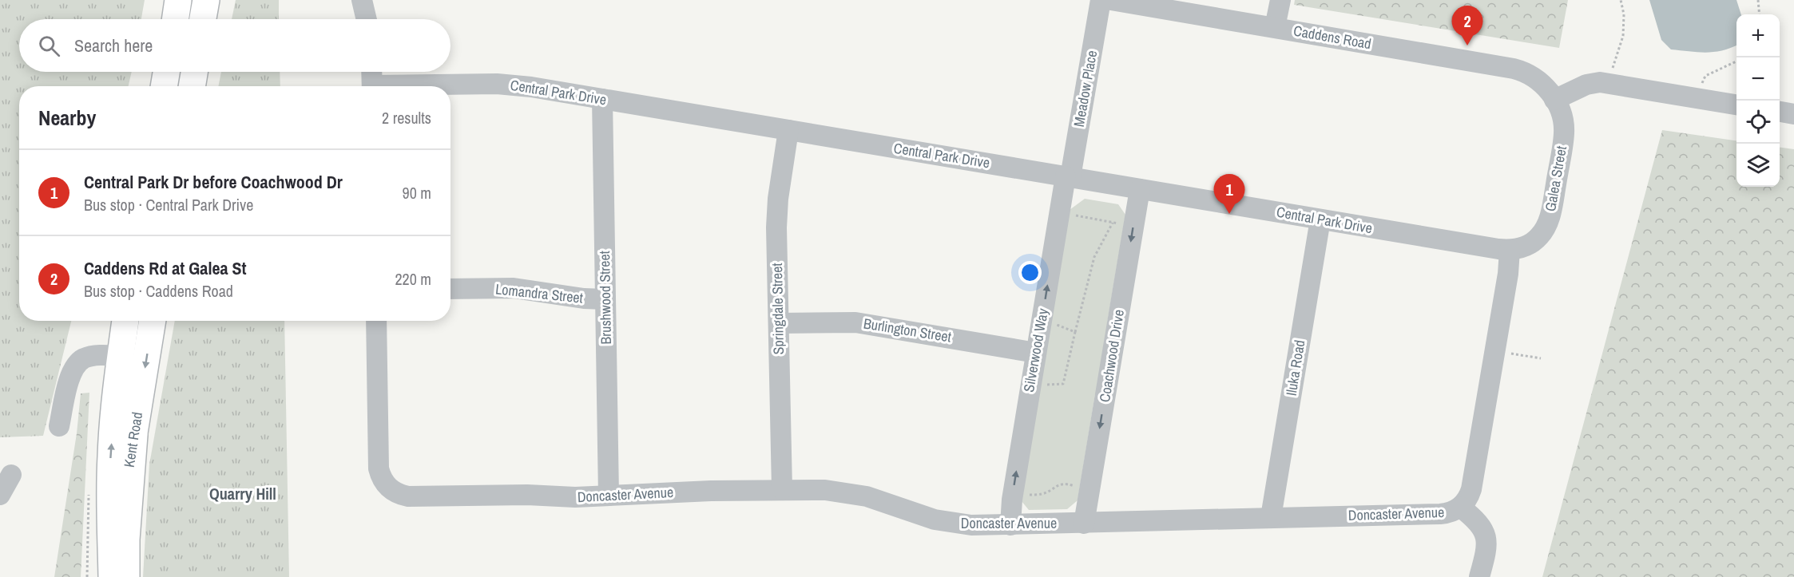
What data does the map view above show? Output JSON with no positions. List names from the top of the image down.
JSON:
{
  "streets": {
    "main road": ["Kent Road"],
    "street": [
      "Caddens Road",
      "Meadow Place",
      "Central Park Drive",
      "Galea Street",
      "Lomandra Street",
      "Brushwood Street",
      "Springdale Street",
      "Burlington Street",
      "Silverwood Way",
      "Coachwood Drive",
      "Iluka Road",
      "Doncaster Avenue"
    ]
  },
  "crossings": [
    ["Caddens Road", "Galea Street"],
    ["Meadow Place", "Central Park Drive"],
    ["Meadow Place", "Silverwood Way"],
    ["Central Park Drive", "Galea Street"],
    ["Central Park Drive", "Brushwood Street"],
    ["Central Park Drive", "Springdale Street"],
    ["Central Park Drive", "Silverwood Way"],
    ["Central Park Drive", "Coachwood Drive"],
    ["Central Park Drive", "Iluka Road"],
    ["Central Park Drive", "Doncaster Avenue"],
    ["Galea Street", "Doncaster Avenue"],
    ["Lomandra Street", "Brushwood Street"],
    ["Brushwood Street", "Doncaster Avenue"],
    ["Springdale Street", "Burlington Street"],
    ["Springdale Street", "Doncaster Avenue"],
    ["Burlington Street", "Silverwood Way"],
    ["Silverwood Way", "Doncaster Avenue"],
    ["Coachwood Drive", "Doncaster Avenue"],
    ["Iluka Road", "Doncaster Avenue"]
  ],
  "one_way": ["Silverwood Way", "Coachwood Drive"],
  "districts": ["Quarry Hill"],
  "page": {
    "pins": ["2", "1"],
    "map_buttons": ["+", "−"],
    "search": "Search here",
    "heading": ["Nearby", "2 results"],
    "list": [
      {
        "mark": "1",
        "name": "Central Park Dr before Coachwood Dr",
        "note": "Bus stop · Central Park Drive",
        "value": "90 m"
      },
      {
        "mark": "2",
        "name": "Caddens Rd at Galea St",
        "note": "Bus stop · Caddens Road",
        "value": "220 m"
      }
    ]
  }
}
